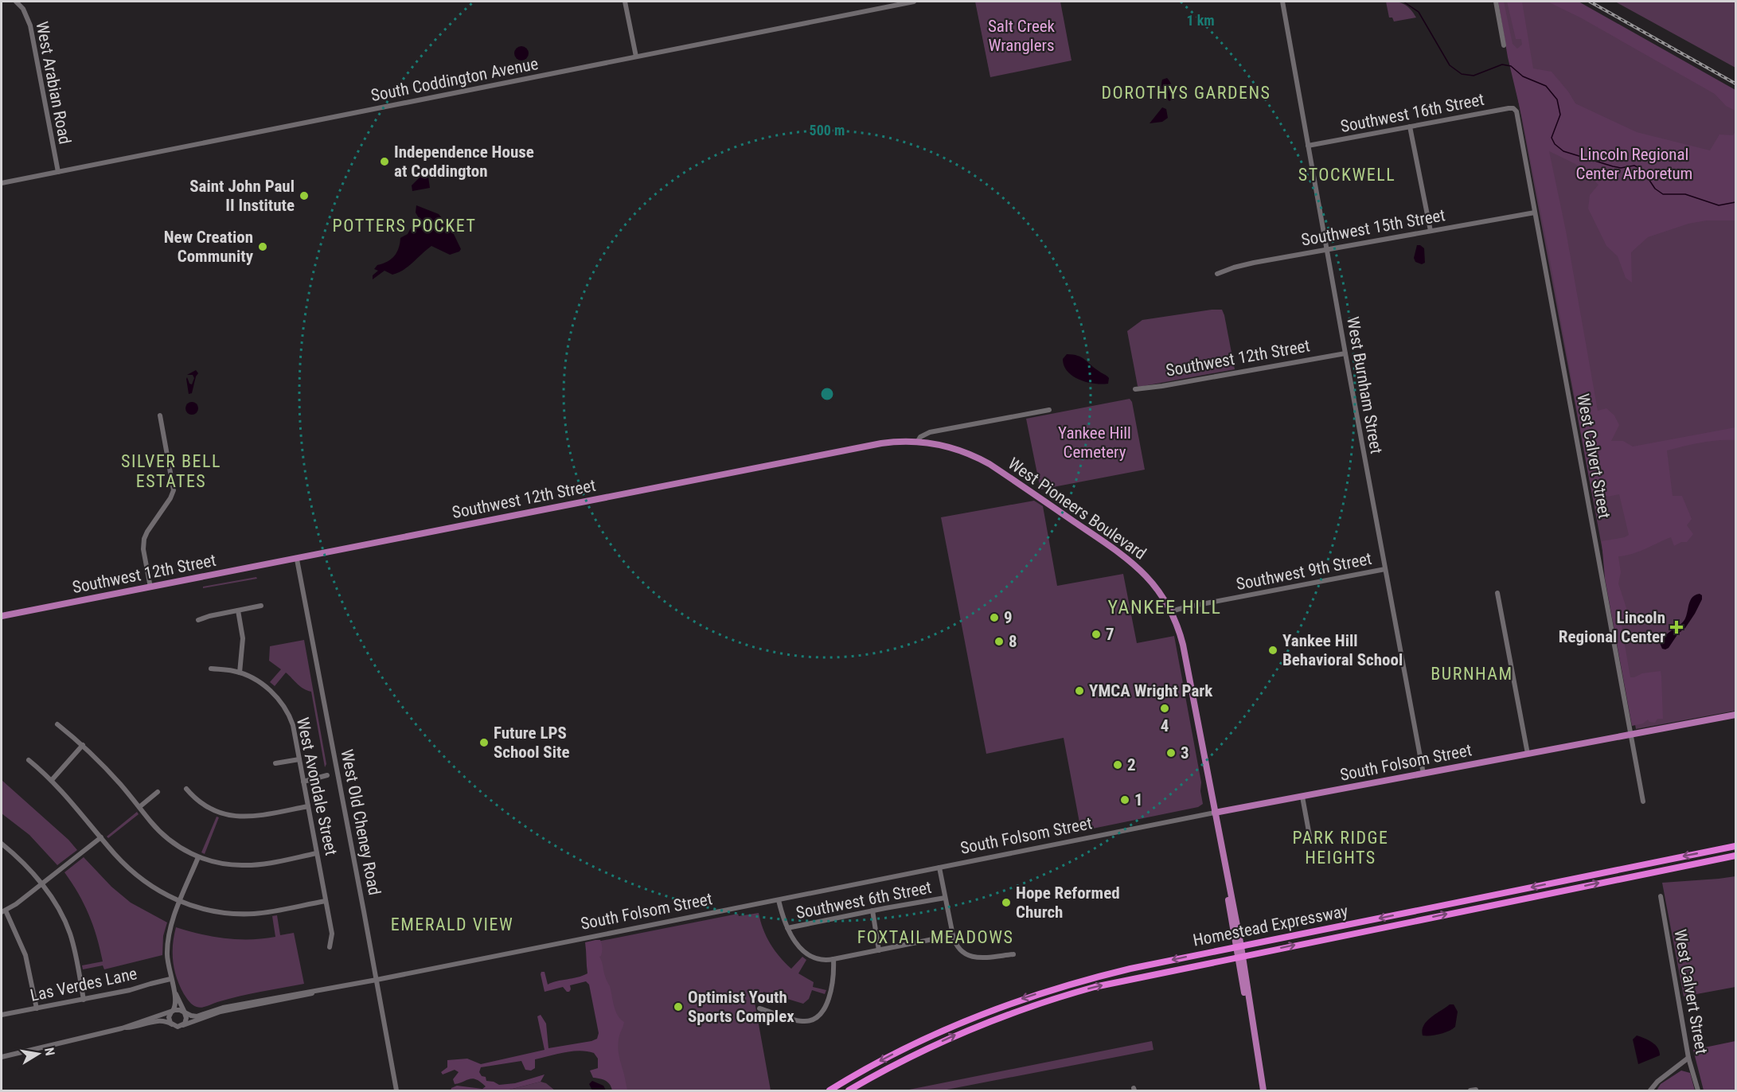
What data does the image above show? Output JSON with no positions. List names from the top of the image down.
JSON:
{
  "streets": {
    "highway": ["Homestead Expressway"],
    "main road": ["Southwest 12th Street", "West Pioneers Boulevard", "South Folsom Street"],
    "street": [
      "South Coddington Avenue",
      "West Arabian Road",
      "Southwest 16th Street",
      "Southwest 15th Street",
      "West Burnham Street",
      "West Calvert Street",
      "Southwest 9th Street",
      "West Avondale Street",
      "West Old Cheney Road",
      "Southwest 6th Street",
      "Las Verdes Lane"
    ]
  },
  "crossings": [
    ["South Coddington Avenue", "West Arabian Road"],
    ["Southwest 16th Street", "West Burnham Street"],
    ["Southwest 16th Street", "West Calvert Street"],
    ["Southwest 15th Street", "West Burnham Street"],
    ["Southwest 15th Street", "West Calvert Street"],
    ["Southwest 12th Street", "West Burnham Street"],
    ["Southwest 12th Street", "West Pioneers Boulevard"],
    ["Southwest 12th Street", "West Old Cheney Road"],
    ["West Burnham Street", "Southwest 9th Street"],
    ["West Burnham Street", "South Folsom Street"],
    ["West Calvert Street", "South Folsom Street"],
    ["West Pioneers Boulevard", "Southwest 9th Street"],
    ["West Pioneers Boulevard", "South Folsom Street"],
    ["West Pioneers Boulevard", "Homestead Expressway"],
    ["South Folsom Street", "West Old Cheney Road"]
  ],
  "districts": [
    "DOROTHYS GARDENS",
    "STOCKWELL",
    "POTTERS POCKET",
    "SILVER BELL ESTATES",
    "YANKEE HILL",
    "BURNHAM",
    "PARK RIDGE HEIGHTS",
    "EMERALD VIEW",
    "FOXTAIL MEADOWS"
  ],
  "parks": ["Salt Creek Wranglers", "Lincoln Regional Center Arboretum", "Yankee Hill Cemetery"],
  "places": {
    "other": [
      "Independence House at Coddington",
      "Saint John Paul II Institute",
      "New Creation Community",
      "9",
      "7",
      "8",
      "Yankee Hill Behavioral School",
      "YMCA Wright Park",
      "4",
      "Future LPS School Site",
      "3",
      "2",
      "1",
      "Hope Reformed Church",
      "Optimist Youth Sports Complex"
    ],
    "health": ["Lincoln Regional Center"]
  },
  "north": "right",
  "rings": ["1 km", "500 m"]
}
